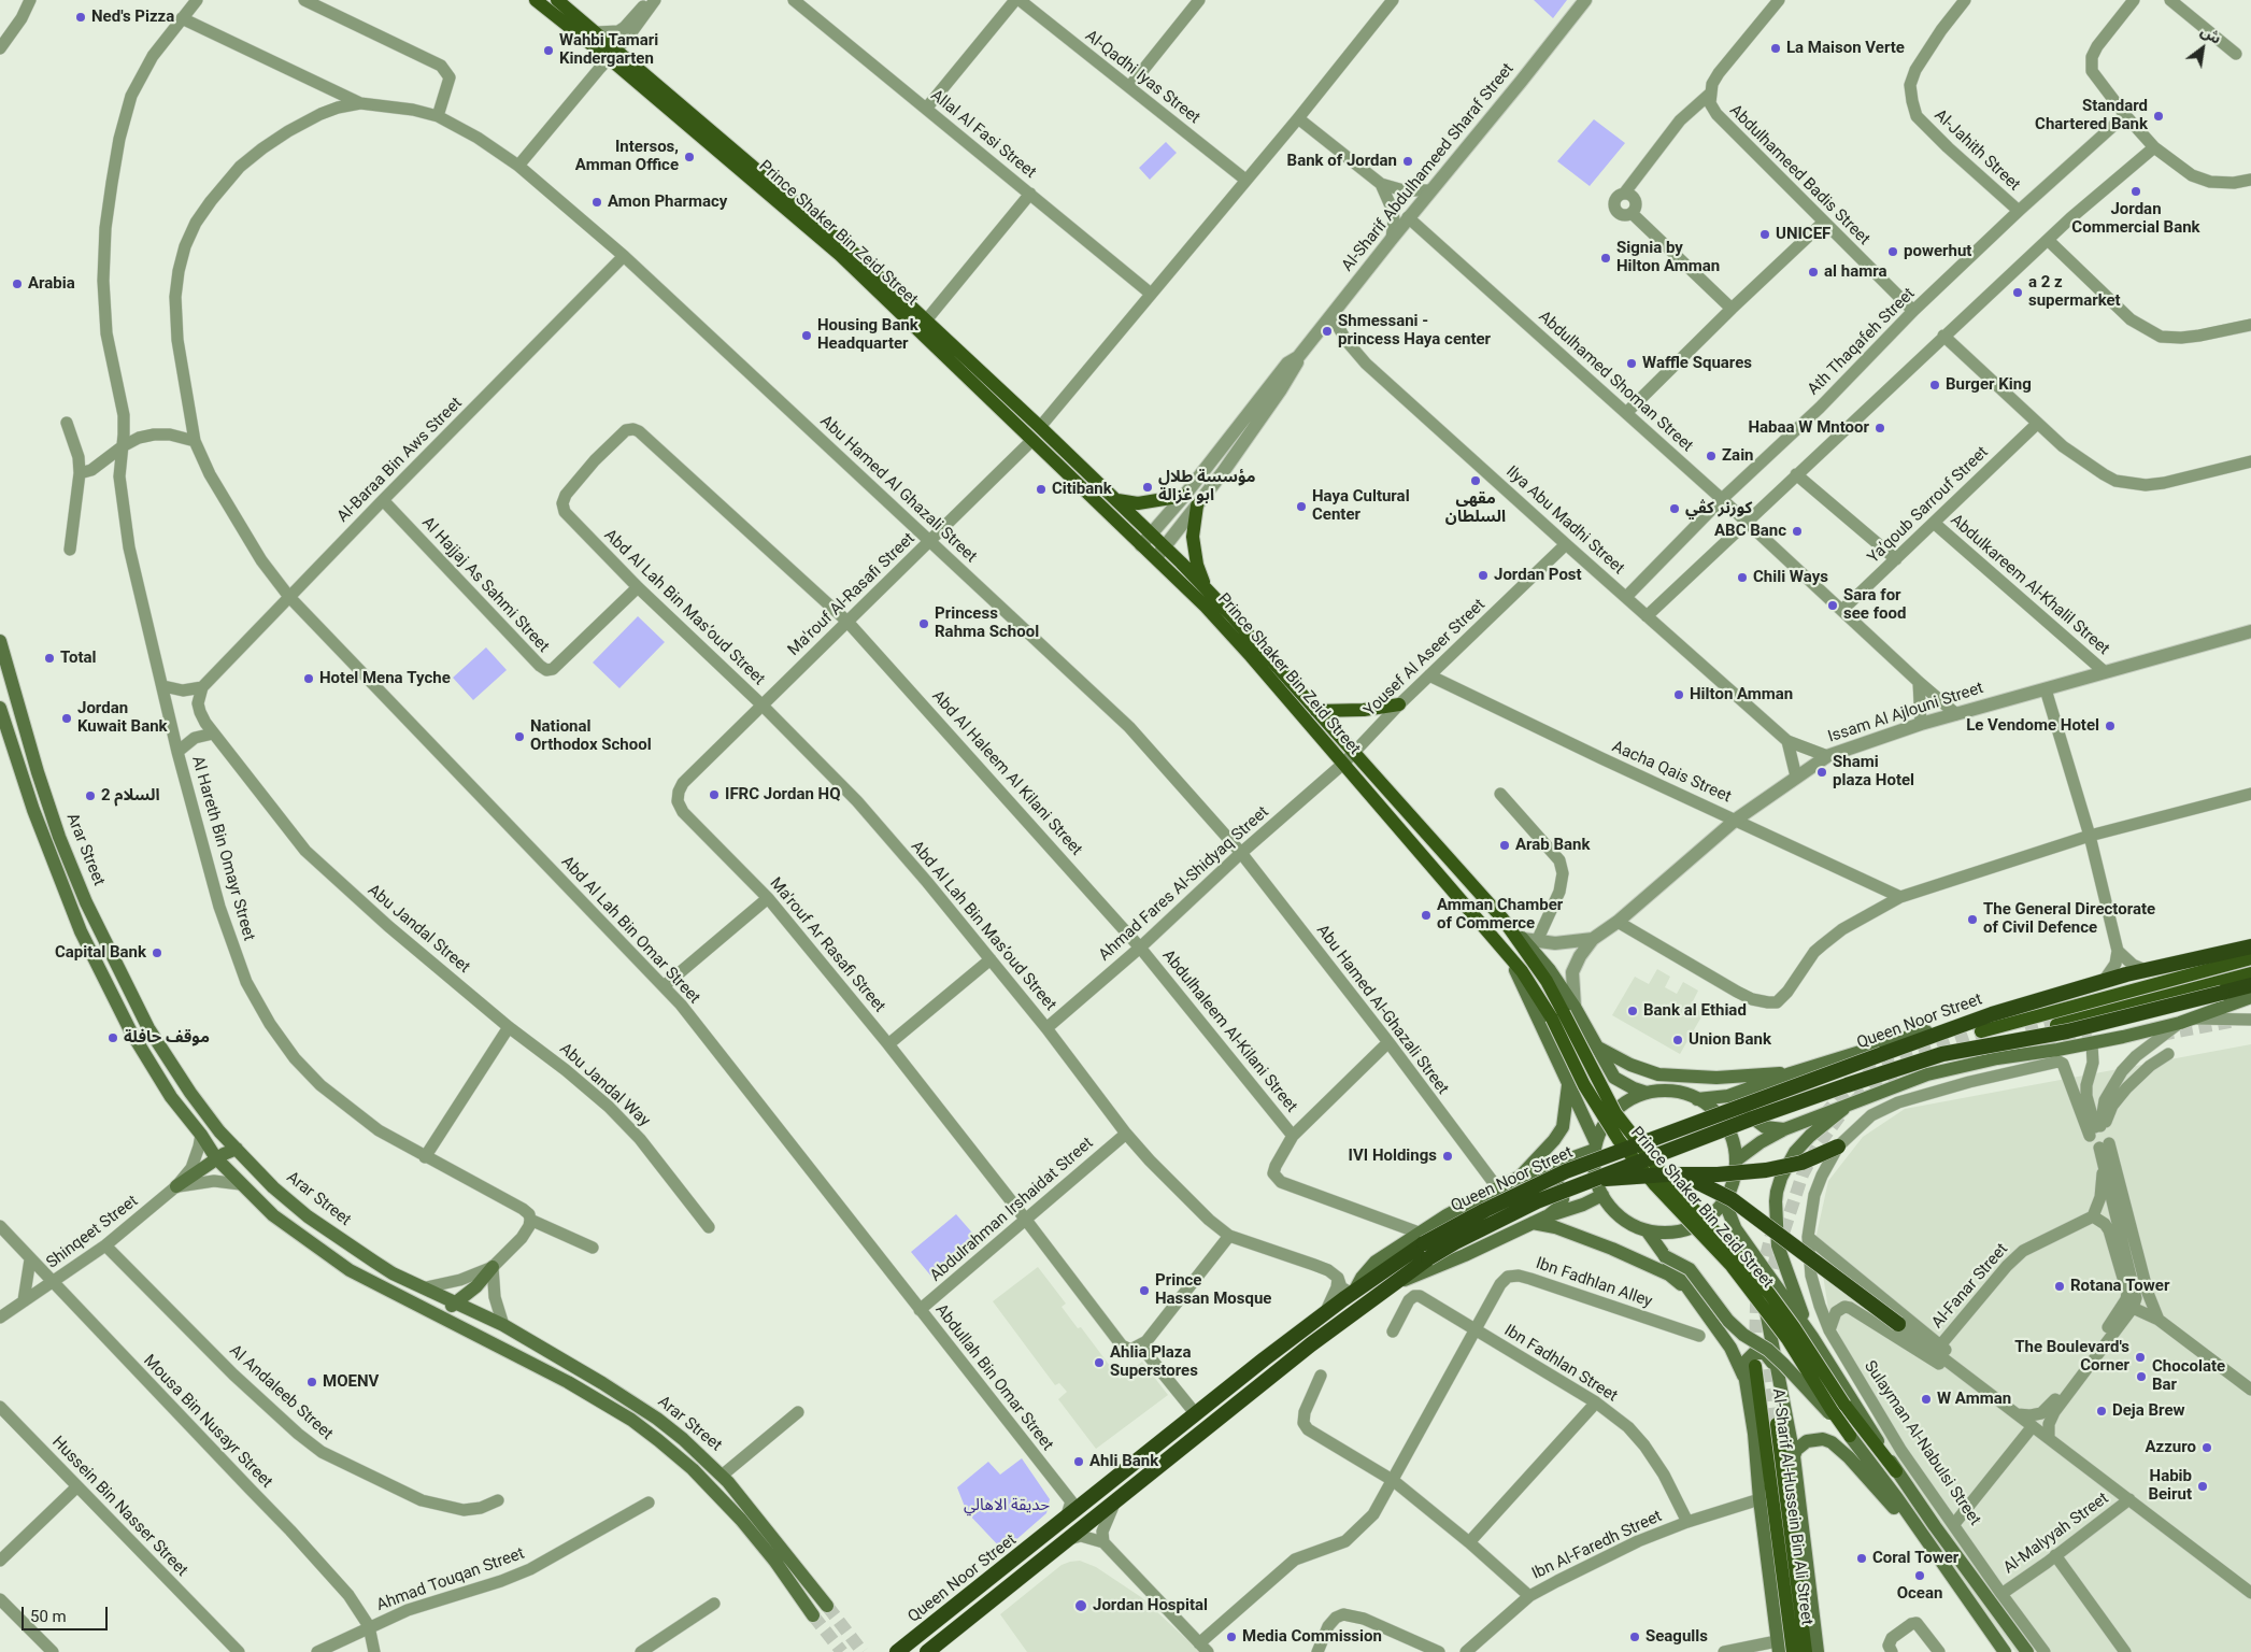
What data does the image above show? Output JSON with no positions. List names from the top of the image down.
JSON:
{
  "streets": {
    "highway": ["Queen Noor Street"],
    "main road": ["Prince Shaker Bin Zeid Street", "Arar Street", "Al-Sharif Al-Hussein Bin Ali Street"],
    "street": [
      "Al-Qadhi Iyas Street",
      "Allal Al Fasi Street",
      "Al-Jahith Street",
      "Al-Sharif Abdulhameed Sharaf Street",
      "Abdulhameed Badis Street",
      "Ath Thaqafeh Street",
      "Abdulhamed Shoman Street",
      "Al-Baraa Bin Aws Street",
      "Abu Hamed Al Ghazali Street",
      "Ya’qoub Sarrouf Street",
      "Ilya Abu Madhi Street",
      "Al Hajjaj As Sahmi Street",
      "Abdulkareem Al-Khalil Street",
      "Ma'rouf Al-Rasafi Street",
      "Abd Al Lah Bin Mas’oud Street",
      "Yousef Al Aseer Street",
      "Issam Al Ajlouni Street",
      "Aacha Qais Street",
      "Abd Al Haleem Al Kilani Street",
      "Al Hareth Bin Omayr Street",
      "Ahmad Fares Al-Shidyaq Street",
      "Abu Jandal Street",
      "Abd Al Lah Bin Omar Street",
      "Ma'rouf Ar Rasafi Street",
      "Abu Hamed Al-Ghazali Street",
      "Abdulhaleem Al-Kilani Street",
      "Abu Jandal Way",
      "Abdulrahman Irshaidat Street",
      "Shinqeet Street",
      "Ibn Fadhlan Alley",
      "Al-Fanar Street",
      "Ibn Fadhlan Street",
      "Abdullah Bin Omar Street",
      "Al Andaleeb Street",
      "Mousa Bin Nusayr Street",
      "Sulayman Al-Nabulsi Street",
      "Hussein Bin Nasser Street",
      "Al-Malyyah Street",
      "Ibn Al-Faredh Street",
      "Ahmad Touqan Street"
    ]
  },
  "crossings": [
    ["Al-Jahith Street", "Ath Thaqafeh Street"],
    ["Al-Sharif Abdulhameed Sharaf Street", "Abdulhamed Shoman Street"],
    ["Al-Sharif Abdulhameed Sharaf Street", "Ilya Abu Madhi Street"],
    ["Abdulhameed Badis Street", "Ath Thaqafeh Street"],
    ["Prince Shaker Bin Zeid Street", "Ma'rouf Al-Rasafi Street"],
    ["Prince Shaker Bin Zeid Street", "Yousef Al Aseer Street"],
    ["Prince Shaker Bin Zeid Street", "Issam Al Ajlouni Street"],
    ["Prince Shaker Bin Zeid Street", "Ahmad Fares Al-Shidyaq Street"],
    ["Ath Thaqafeh Street", "Abdulhamed Shoman Street"],
    ["Ath Thaqafeh Street", "Ilya Abu Madhi Street"],
    ["Abdulhamed Shoman Street", "Ya’qoub Sarrouf Street"],
    ["Abdulhamed Shoman Street", "Issam Al Ajlouni Street"],
    ["Al-Baraa Bin Aws Street", "Abu Hamed Al Ghazali Street"],
    ["Al-Baraa Bin Aws Street", "Al Hajjaj As Sahmi Street"],
    ["Al-Baraa Bin Aws Street", "Abu Jandal Street"],
    ["Al-Baraa Bin Aws Street", "Abd Al Lah Bin Omar Street"],
    ["Abu Hamed Al Ghazali Street", "Ma'rouf Al-Rasafi Street"],
    ["Abu Hamed Al Ghazali Street", "Ahmad Fares Al-Shidyaq Street"],
    ["Abu Hamed Al Ghazali Street", "Abu Hamed Al-Ghazali Street"],
    ["Ya’qoub Sarrouf Street", "Abdulkareem Al-Khalil Street"],
    ["Ilya Abu Madhi Street", "Yousef Al Aseer Street"],
    ["Ilya Abu Madhi Street", "Issam Al Ajlouni Street"],
    ["Al Hajjaj As Sahmi Street", "Abd Al Lah Bin Mas’oud Street"],
    ["Abdulkareem Al-Khalil Street", "Issam Al Ajlouni Street"],
    ["Ma'rouf Al-Rasafi Street", "Abd Al Lah Bin Mas’oud Street"],
    ["Ma'rouf Al-Rasafi Street", "Abd Al Haleem Al Kilani Street"],
    ["Ma'rouf Al-Rasafi Street", "Ma'rouf Ar Rasafi Street"],
    ["Abd Al Lah Bin Mas’oud Street", "Abd Al Haleem Al Kilani Street"],
    ["Abd Al Lah Bin Mas’oud Street", "Ahmad Fares Al-Shidyaq Street"],
    ["Abd Al Lah Bin Mas’oud Street", "Ma'rouf Ar Rasafi Street"],
    ["Abd Al Lah Bin Mas’oud Street", "Queen Noor Street"],
    ["Abd Al Lah Bin Mas’oud Street", "Abdulrahman Irshaidat Street"],
    ["Yousef Al Aseer Street", "Aacha Qais Street"],
    ["Yousef Al Aseer Street", "Ahmad Fares Al-Shidyaq Street"],
    ["Issam Al Ajlouni Street", "Aacha Qais Street"],
    ["Abd Al Haleem Al Kilani Street", "Ahmad Fares Al-Shidyaq Street"],
    ["Abd Al Haleem Al Kilani Street", "Abdulhaleem Al-Kilani Street"],
    ["Arar Street", "Shinqeet Street"],
    ["Ahmad Fares Al-Shidyaq Street", "Abu Hamed Al-Ghazali Street"],
    ["Ahmad Fares Al-Shidyaq Street", "Abdulhaleem Al-Kilani Street"],
    ["Abu Jandal Street", "Abu Jandal Way"],
    ["Abd Al Lah Bin Omar Street", "Abdulrahman Irshaidat Street"],
    ["Abd Al Lah Bin Omar Street", "Abdullah Bin Omar Street"],
    ["Ma'rouf Ar Rasafi Street", "Abdulrahman Irshaidat Street"],
    ["Queen Noor Street", "Abdullah Bin Omar Street"],
    ["Abdulrahman Irshaidat Street", "Abdullah Bin Omar Street"],
    ["Shinqeet Street", "Al Andaleeb Street"],
    ["Shinqeet Street", "Mousa Bin Nusayr Street"],
    ["Ibn Fadhlan Alley", "Ibn Fadhlan Street"],
    ["Ibn Fadhlan Street", "Ibn Al-Faredh Street"],
    ["Mousa Bin Nusayr Street", "Ahmad Touqan Street"],
    ["Sulayman Al-Nabulsi Street", "Al-Malyyah Street"]
  ],
  "parks": ["حديقة الاهالي"],
  "places": [
    "Ned's Pizza",
    "La Maison Verte",
    "Wahbi Tamari Kindergarten",
    "Standard Chartered Bank",
    "Intersos, Amman Office",
    "Bank of Jordan",
    "Jordan Commercial Bank",
    "Amon Pharmacy",
    "UNICEF",
    "powerhut",
    "Signia by Hilton Amman",
    "al hamra",
    "Arabia",
    "a 2 z supermarket",
    "Shmessani - princess Haya center",
    "Housing Bank Headquarter",
    "Waffle Squares",
    "Burger King",
    "Habaa W Mntoor",
    "Zain",
    "مقهى السلطان",
    "مؤسسة طلال ابو غزالة",
    "Citibank",
    "Haya Cultural Center",
    "كورنر كڤي",
    "ABC Banc",
    "Jordan Post",
    "Chili Ways",
    "Sara for see food",
    "Princess Rahma School",
    "Total",
    "Hotel Mena Tyche",
    "Hilton Amman",
    "Jordan Kuwait Bank",
    "Le Vendome Hotel",
    "National Orthodox School",
    "Shami plaza Hotel",
    "IFRC Jordan HQ",
    "السلام 2",
    "Arab Bank",
    "Amman Chamber of Commerce",
    "The General Directorate of Civil Defence",
    "Capital Bank",
    "Bank al Ethiad",
    "موقف حافلة",
    "Union Bank",
    "IVI Holdings",
    "Rotana Tower",
    "Prince Hassan Mosque",
    "The Boulevard's Corner",
    "Ahlia Plaza Superstores",
    "Chocolate Bar",
    "MOENV",
    "W Amman",
    "Deja Brew",
    "Azzuro",
    "Ahli Bank",
    "Habib Beirut",
    "Coral Tower",
    "Ocean",
    "Jordan Hospital",
    "Media Commission",
    "Seagulls"
  ],
  "scale_bar": "50 m",
  "north": "top right"
}
